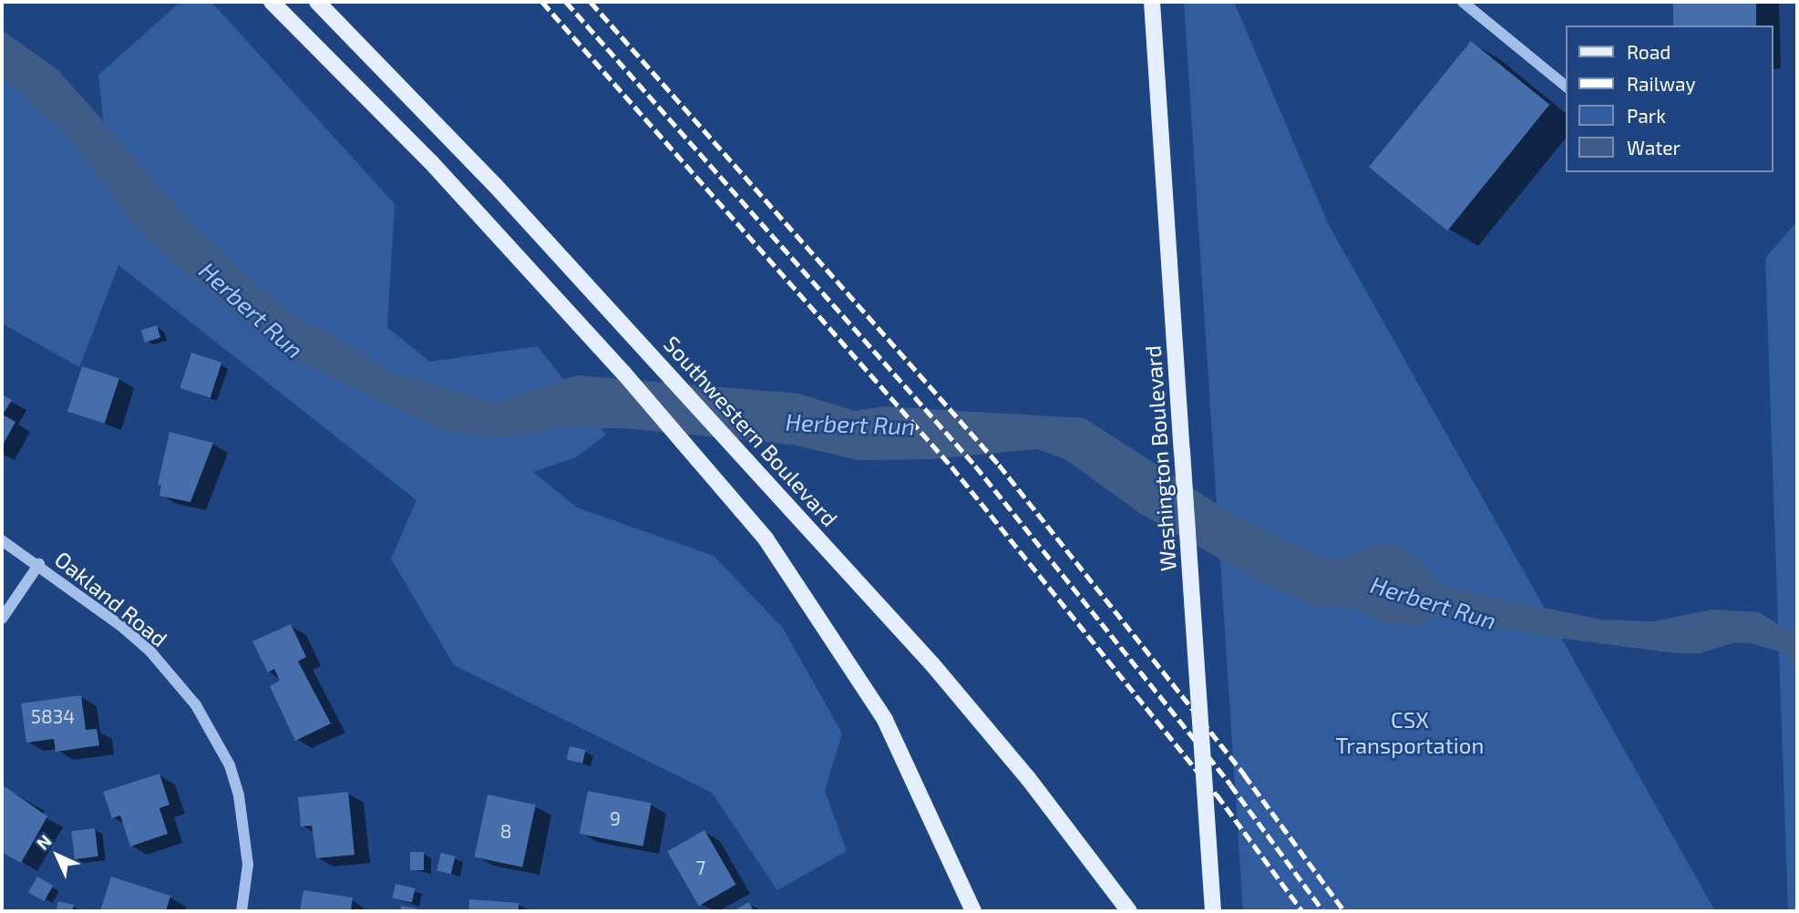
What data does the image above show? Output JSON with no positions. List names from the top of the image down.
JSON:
{
  "streets": {
    "main road": ["Southwestern Boulevard", "Washington Boulevard"],
    "street": ["Oakland Road"]
  },
  "water": ["Herbert Run"],
  "parks": ["CSX Transportation"],
  "house_numbers": [
    "5834",
    "9",
    "8",
    "7"
  ],
  "legend": [
    "Road",
    "Railway",
    "Park",
    "Water"
  ],
  "north": "top left"
}
